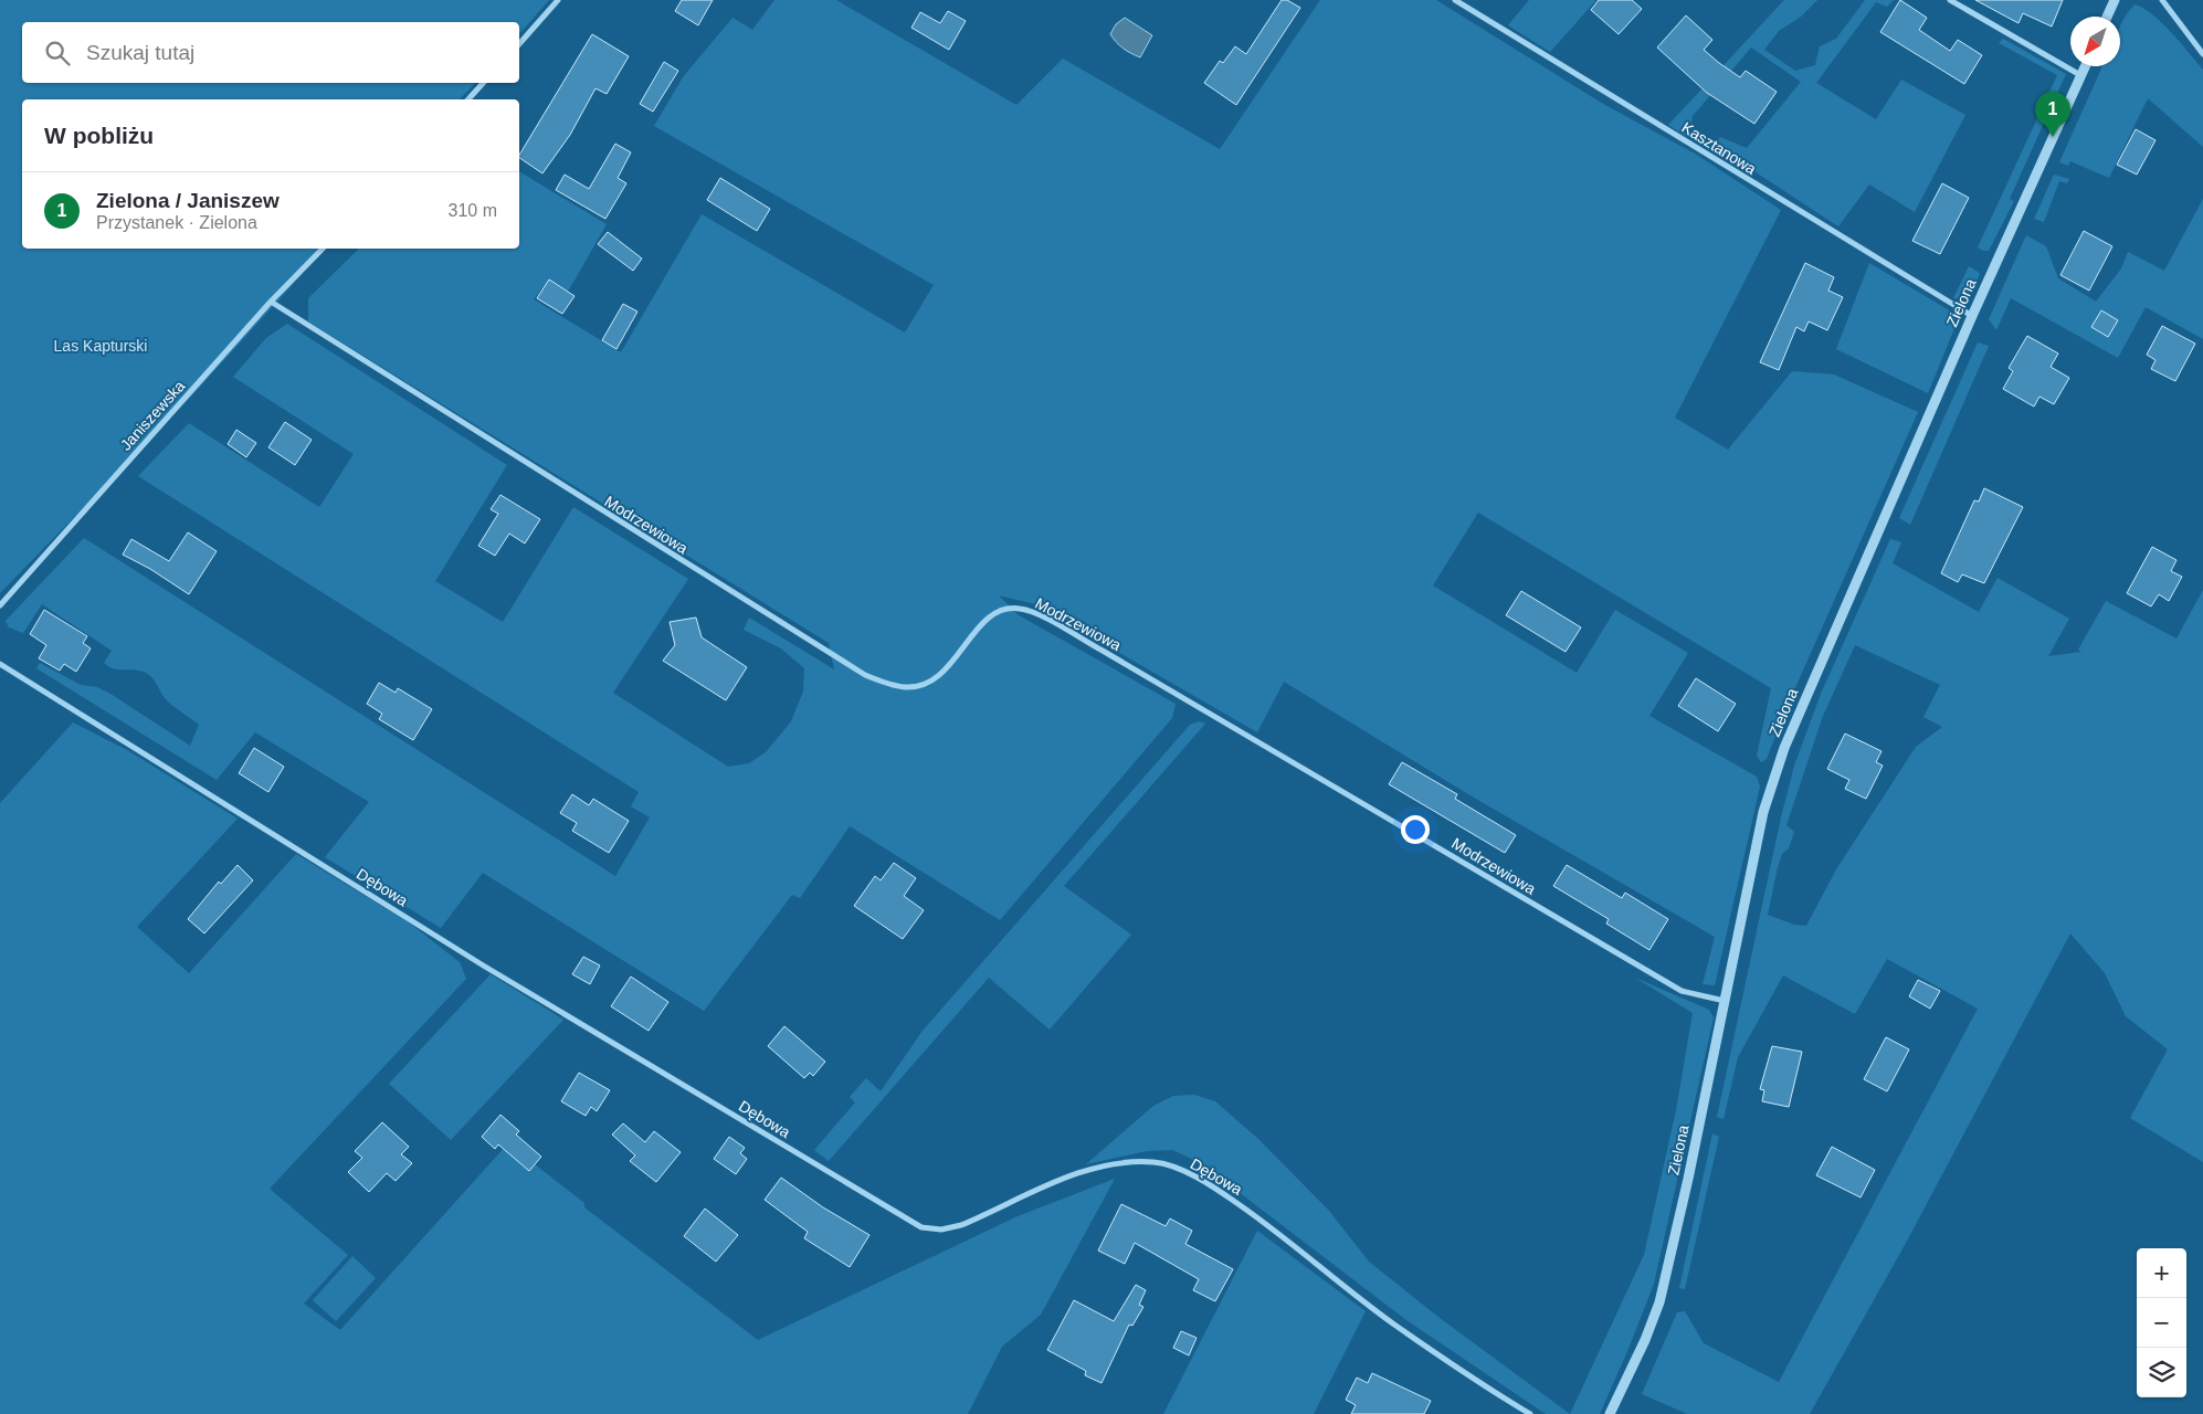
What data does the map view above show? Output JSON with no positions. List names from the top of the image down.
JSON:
{
  "streets": {
    "street": [
      "Kasztanowa",
      "Zielona",
      "Janiszewska",
      "Modrzewiowa",
      "Dębowa"
    ]
  },
  "crossings": [
    ["Kasztanowa", "Zielona"],
    ["Zielona", "Modrzewiowa"],
    ["Janiszewska", "Modrzewiowa"]
  ],
  "parks": ["Las Kapturski"],
  "north": "bottom left",
  "page": {
    "search": "Szukaj tutaj",
    "pins": "1",
    "heading": "W pobliżu",
    "list": [
      {
        "mark": "1",
        "name": "Zielona / Janiszew",
        "note": "Przystanek · Zielona",
        "value": "310 m"
      }
    ],
    "map_buttons": ["+", "−"]
  }
}
